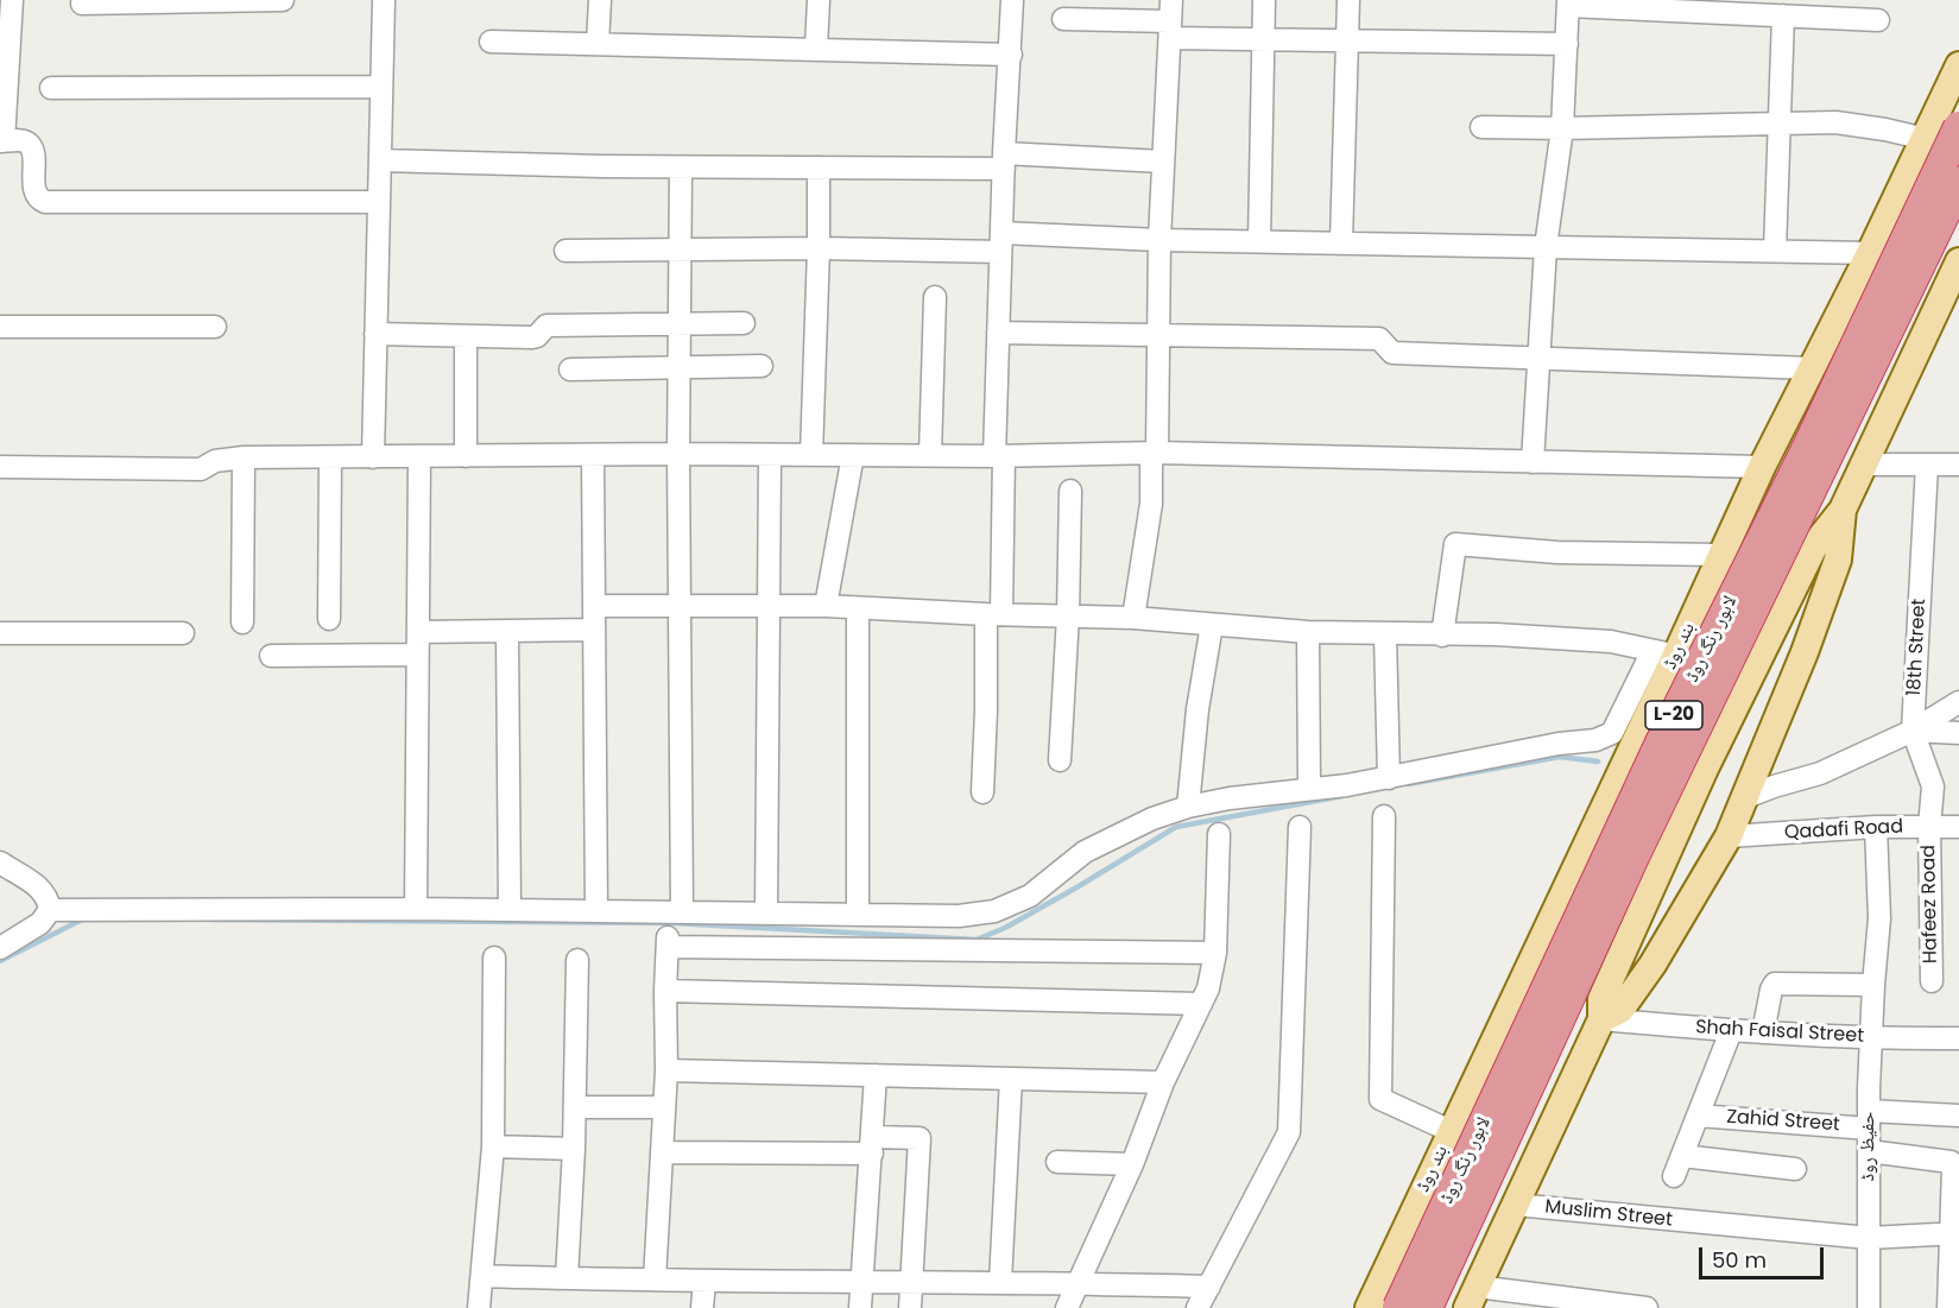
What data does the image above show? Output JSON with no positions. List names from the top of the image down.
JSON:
{
  "streets": {
    "highway": ["لاہور رنگ روڈ", "L-20"],
    "main road": ["بند روڈ"],
    "street": [
      "18th Street",
      "Qadafi Road",
      "Hafeez Road",
      "Shah Faisal Street",
      "Zahid Street",
      "حفیظ روڈ",
      "Muslim Street"
    ]
  },
  "crossings": [
    ["18th Street", "Qadafi Road"],
    ["18th Street", "Hafeez Road"],
    ["Qadafi Road", "Hafeez Road"],
    ["Shah Faisal Street", "حفیظ روڈ"],
    ["Zahid Street", "حفیظ روڈ"],
    ["حفیظ روڈ", "Muslim Street"]
  ],
  "scale_bar": "50 m"
}
